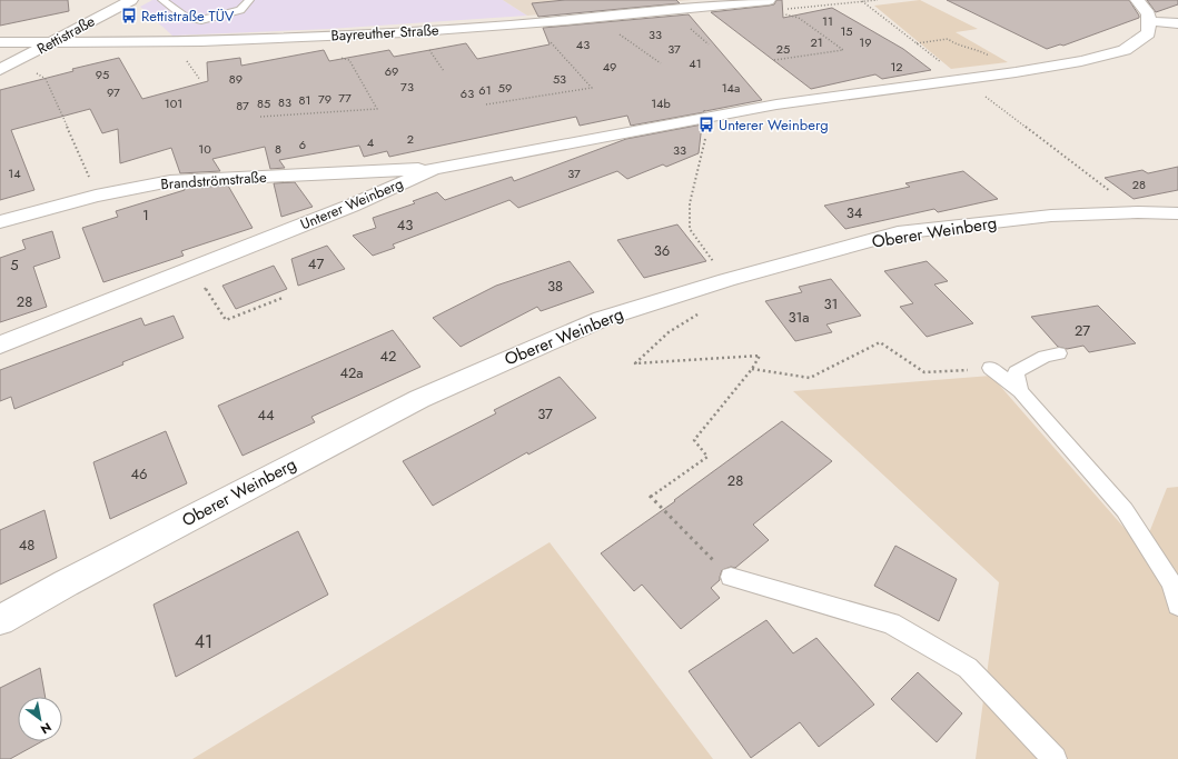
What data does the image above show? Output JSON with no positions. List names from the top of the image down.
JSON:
{
  "streets": {
    "street": [
      "Bayreuther Straße",
      "Rettistraße",
      "Brandströmstraße",
      "Unterer Weinberg",
      "Oberer Weinberg"
    ]
  },
  "crossings": [
    ["Bayreuther Straße", "Rettistraße"],
    ["Brandströmstraße", "Unterer Weinberg"]
  ],
  "places": {
    "bus stop": ["Rettistraße TÜV", "Unterer Weinberg"]
  },
  "house_numbers": [
    "11",
    "15",
    "33",
    "21",
    "19",
    "43",
    "37",
    "25",
    "41",
    "49",
    "12",
    "69",
    "95",
    "89",
    "53",
    "73",
    "59",
    "14a",
    "61",
    "97",
    "63",
    "77",
    "79",
    "81",
    "83",
    "101",
    "85",
    "14b",
    "87",
    "2",
    "4",
    "6",
    "10",
    "8",
    "33",
    "14",
    "37",
    "28",
    "34",
    "1",
    "43",
    "36",
    "47",
    "5",
    "38",
    "28",
    "31",
    "31a",
    "27",
    "42",
    "42a",
    "37",
    "44",
    "46",
    "28",
    "48",
    "41"
  ],
  "north": "bottom right"
}
